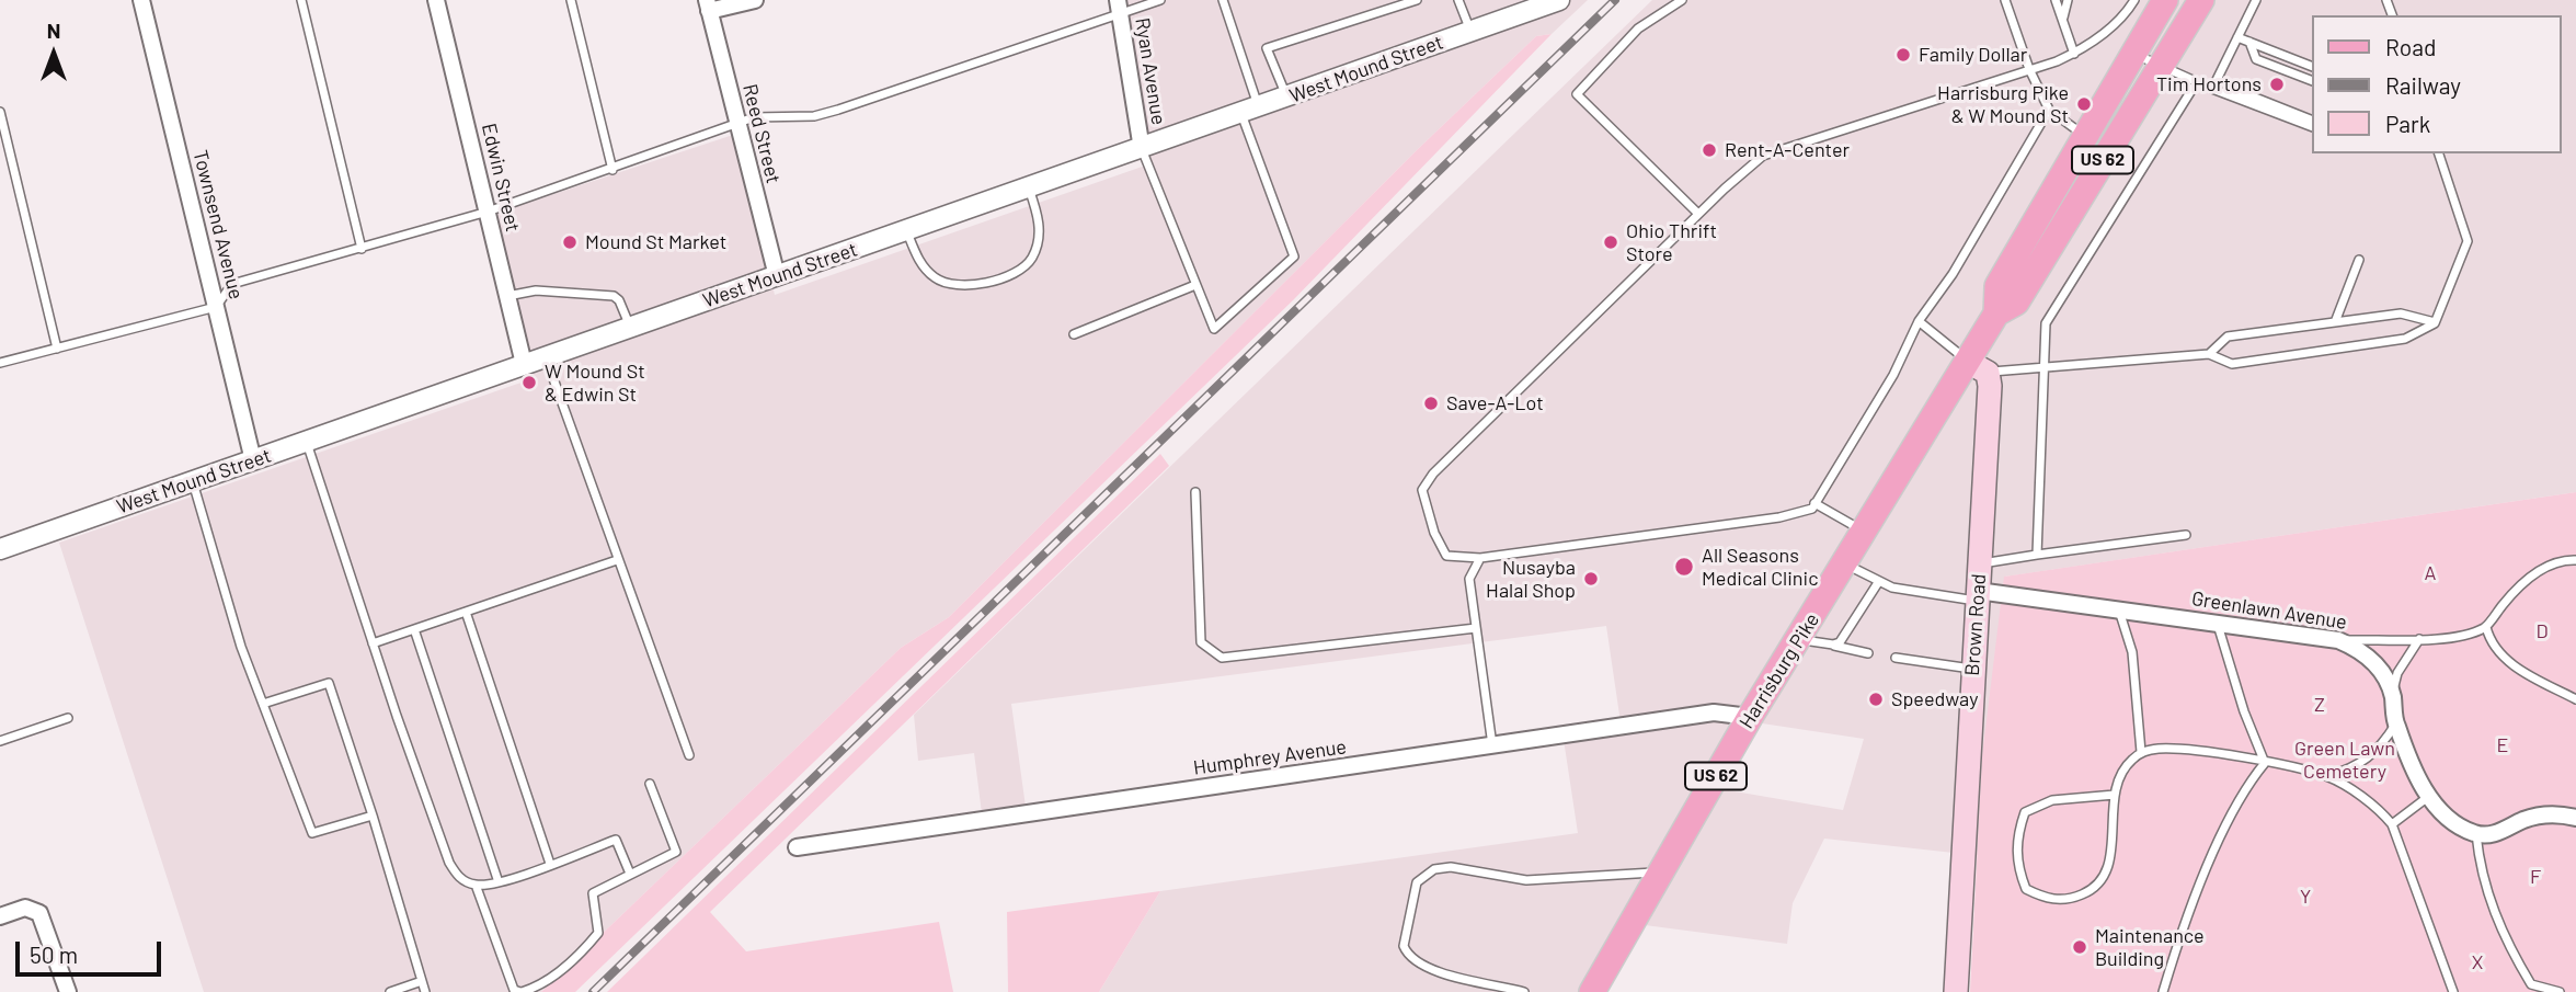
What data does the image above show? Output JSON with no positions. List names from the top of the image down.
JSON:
{
  "streets": {
    "main road": ["US 62", "Brown Road", "Harrisburg Pike"],
    "street": [
      "West Mound Street",
      "Ryan Avenue",
      "Reed Street",
      "Edwin Street",
      "Townsend Avenue",
      "Greenlawn Avenue",
      "Humphrey Avenue"
    ]
  },
  "crossings": [
    ["West Mound Street", "Ryan Avenue"],
    ["West Mound Street", "Reed Street"],
    ["West Mound Street", "Edwin Street"],
    ["West Mound Street", "Townsend Avenue"],
    ["Greenlawn Avenue", "Brown Road"],
    ["Brown Road", "Harrisburg Pike"],
    ["Harrisburg Pike", "Humphrey Avenue"]
  ],
  "parks": [
    "A",
    "D",
    "Z",
    "E",
    "Green Lawn Cemetery",
    "F",
    "Y",
    "X"
  ],
  "places": [
    "Family Dollar",
    "Tim Hortons",
    "Harrisburg Pike & W Mound St",
    "Rent-A-Center",
    "Mound St Market",
    "Ohio Thrift Store",
    "W Mound St & Edwin St",
    "Save-A-Lot",
    "All Seasons Medical Clinic",
    "Nusayba Halal Shop",
    "Speedway",
    "Maintenance Building"
  ],
  "legend": ["Road", "Railway", "Park"],
  "scale_bar": "50 m",
  "north": "top"
}
